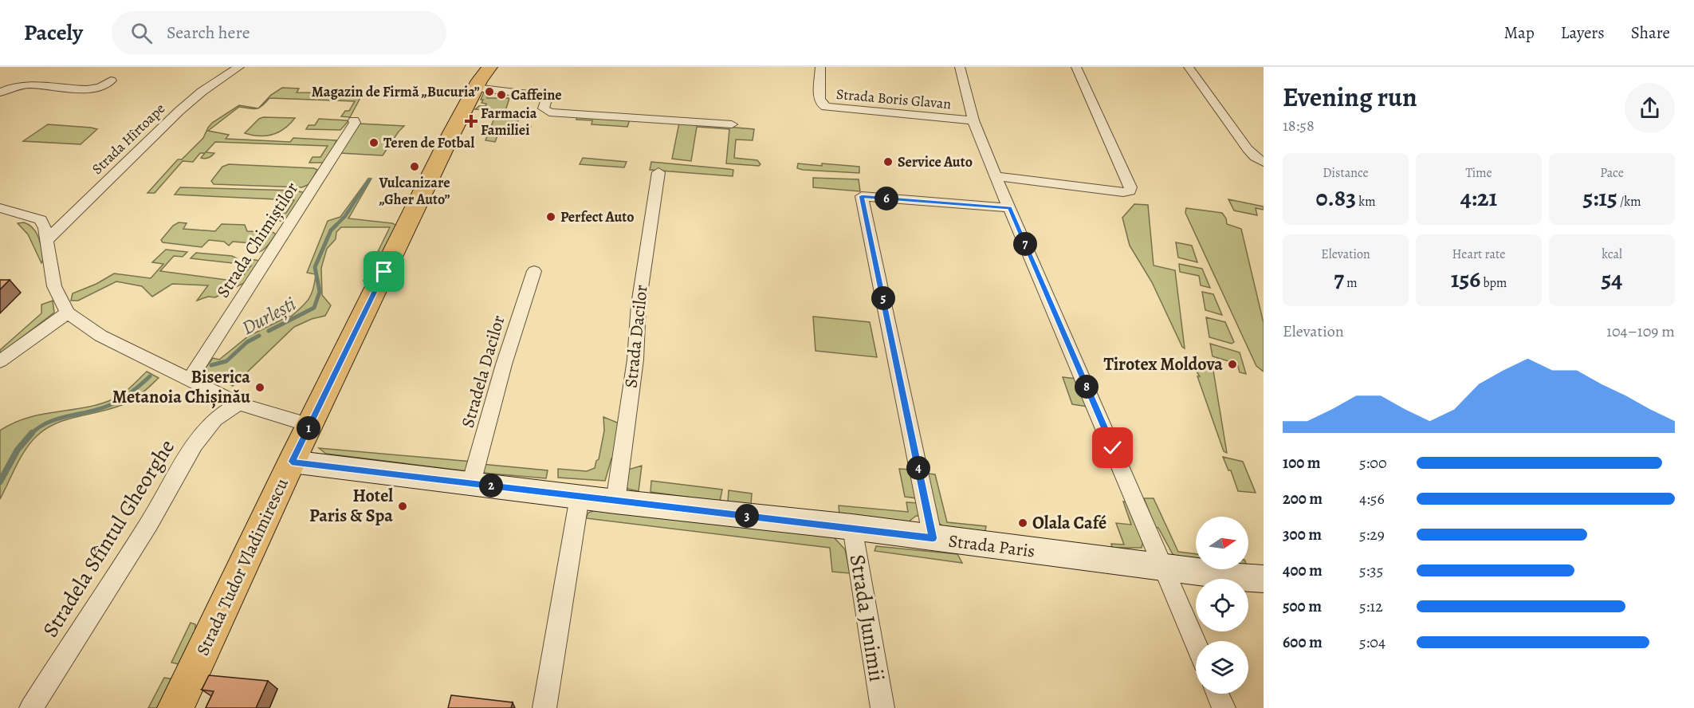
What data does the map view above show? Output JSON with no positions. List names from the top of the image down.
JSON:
{
  "streets": {
    "main road": ["Strada Tudor Vladimirescu"],
    "street": [
      "Strada Boris Glavan",
      "Strada Hîrtoape",
      "Strada Chimiștilor",
      "Strada Dacilor",
      "Stradela Dacilor",
      "Stradela Sfîntul Gheorghe",
      "Strada Paris",
      "Strada Junimii"
    ]
  },
  "crossings": [
    ["Strada Dacilor", "Strada Paris"],
    ["Stradela Dacilor", "Strada Paris"],
    ["Strada Paris", "Strada Tudor Vladimirescu"],
    ["Strada Paris", "Strada Junimii"]
  ],
  "water": ["Durlești"],
  "places": {
    "other": [
      "Magazin de Firmă „Bucuria”",
      "Caffeine",
      "Teren de Fotbal",
      "Service Auto",
      "Vulcanizare „Gher Auto”",
      "Perfect Auto",
      "Tirotex Moldova",
      "Biserica Metanoia Chișinău",
      "Hotel Paris & Spa",
      "Olala Café"
    ],
    "health": ["Farmacia Familiei"]
  },
  "north": "right",
  "page": {
    "header": "Pacely",
    "search": "Search here",
    "nav": ["Map", "Layers", "Share"],
    "heading": ["Evening run", "18:58"],
    "stats": [
      ["Distance", "0.83 km"],
      ["Time", "4:21"],
      ["Pace", "5:15 /km"],
      ["Elevation", "7 m"],
      ["Heart rate", "156 bpm"],
      ["kcal", "54"]
    ],
    "pins": [
      "6",
      "7",
      "5",
      "8",
      "1",
      "4",
      "2",
      "3"
    ],
    "chart": ["Elevation", "104–109 m"],
    "list": [
      {
        "name": "100 m",
        "note": "5:00"
      },
      {
        "name": "200 m",
        "note": "4:56"
      },
      {
        "name": "300 m",
        "note": "5:29"
      },
      {
        "name": "400 m",
        "note": "5:35"
      },
      {
        "name": "500 m",
        "note": "5:12"
      },
      {
        "name": "600 m",
        "note": "5:04"
      }
    ]
  }
}
